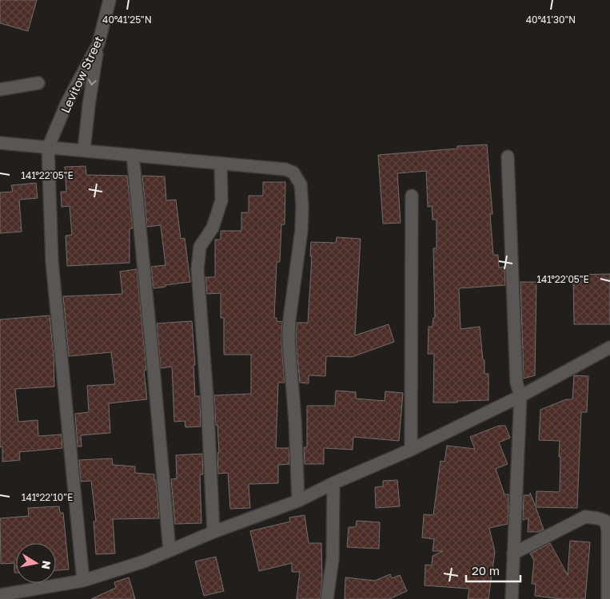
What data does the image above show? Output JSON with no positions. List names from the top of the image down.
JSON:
{
  "streets": {
    "street": ["Levitow Street"]
  },
  "scale_bar": "20 m",
  "north": "right",
  "coordinates": [
    "40°41'25\"N",
    "40°41'30\"N",
    "141°22'05\"E",
    "141°22'10\"E"
  ]
}
